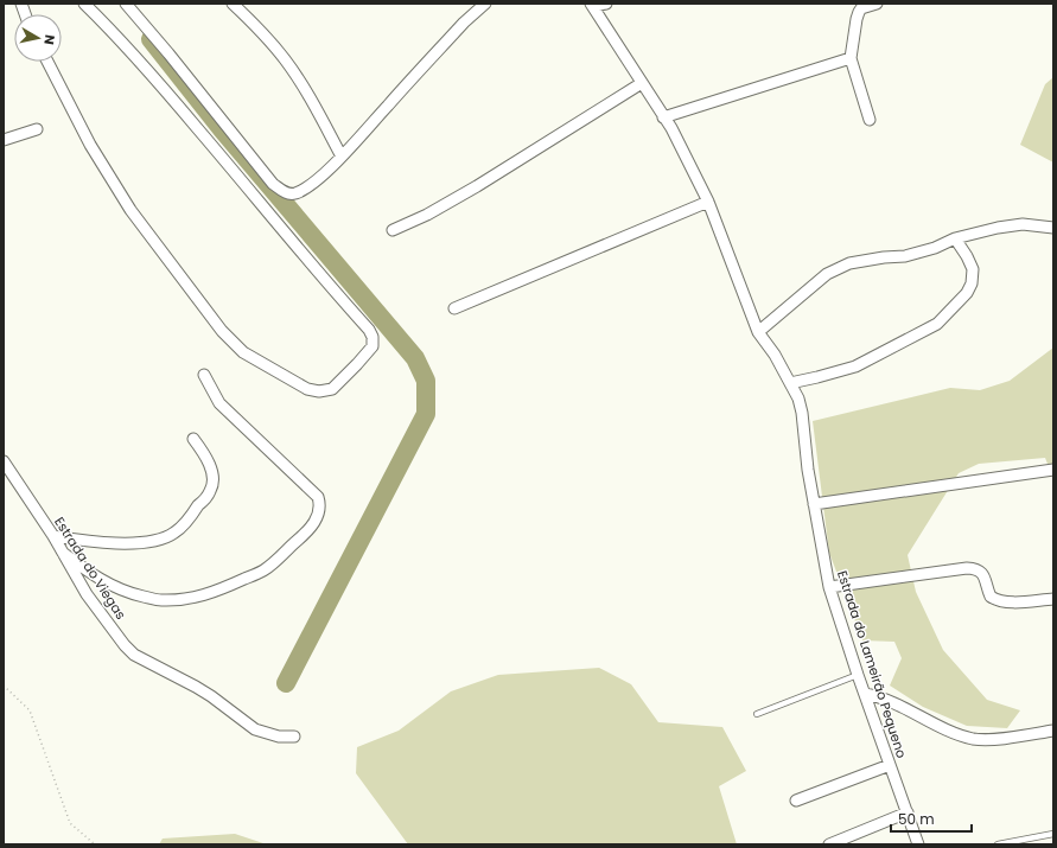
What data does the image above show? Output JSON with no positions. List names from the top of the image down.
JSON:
{
  "streets": {
    "street": ["Estrada do Viegas", "Estrada do Lameirão Pequeno"]
  },
  "scale_bar": "50 m",
  "north": "right"
}
